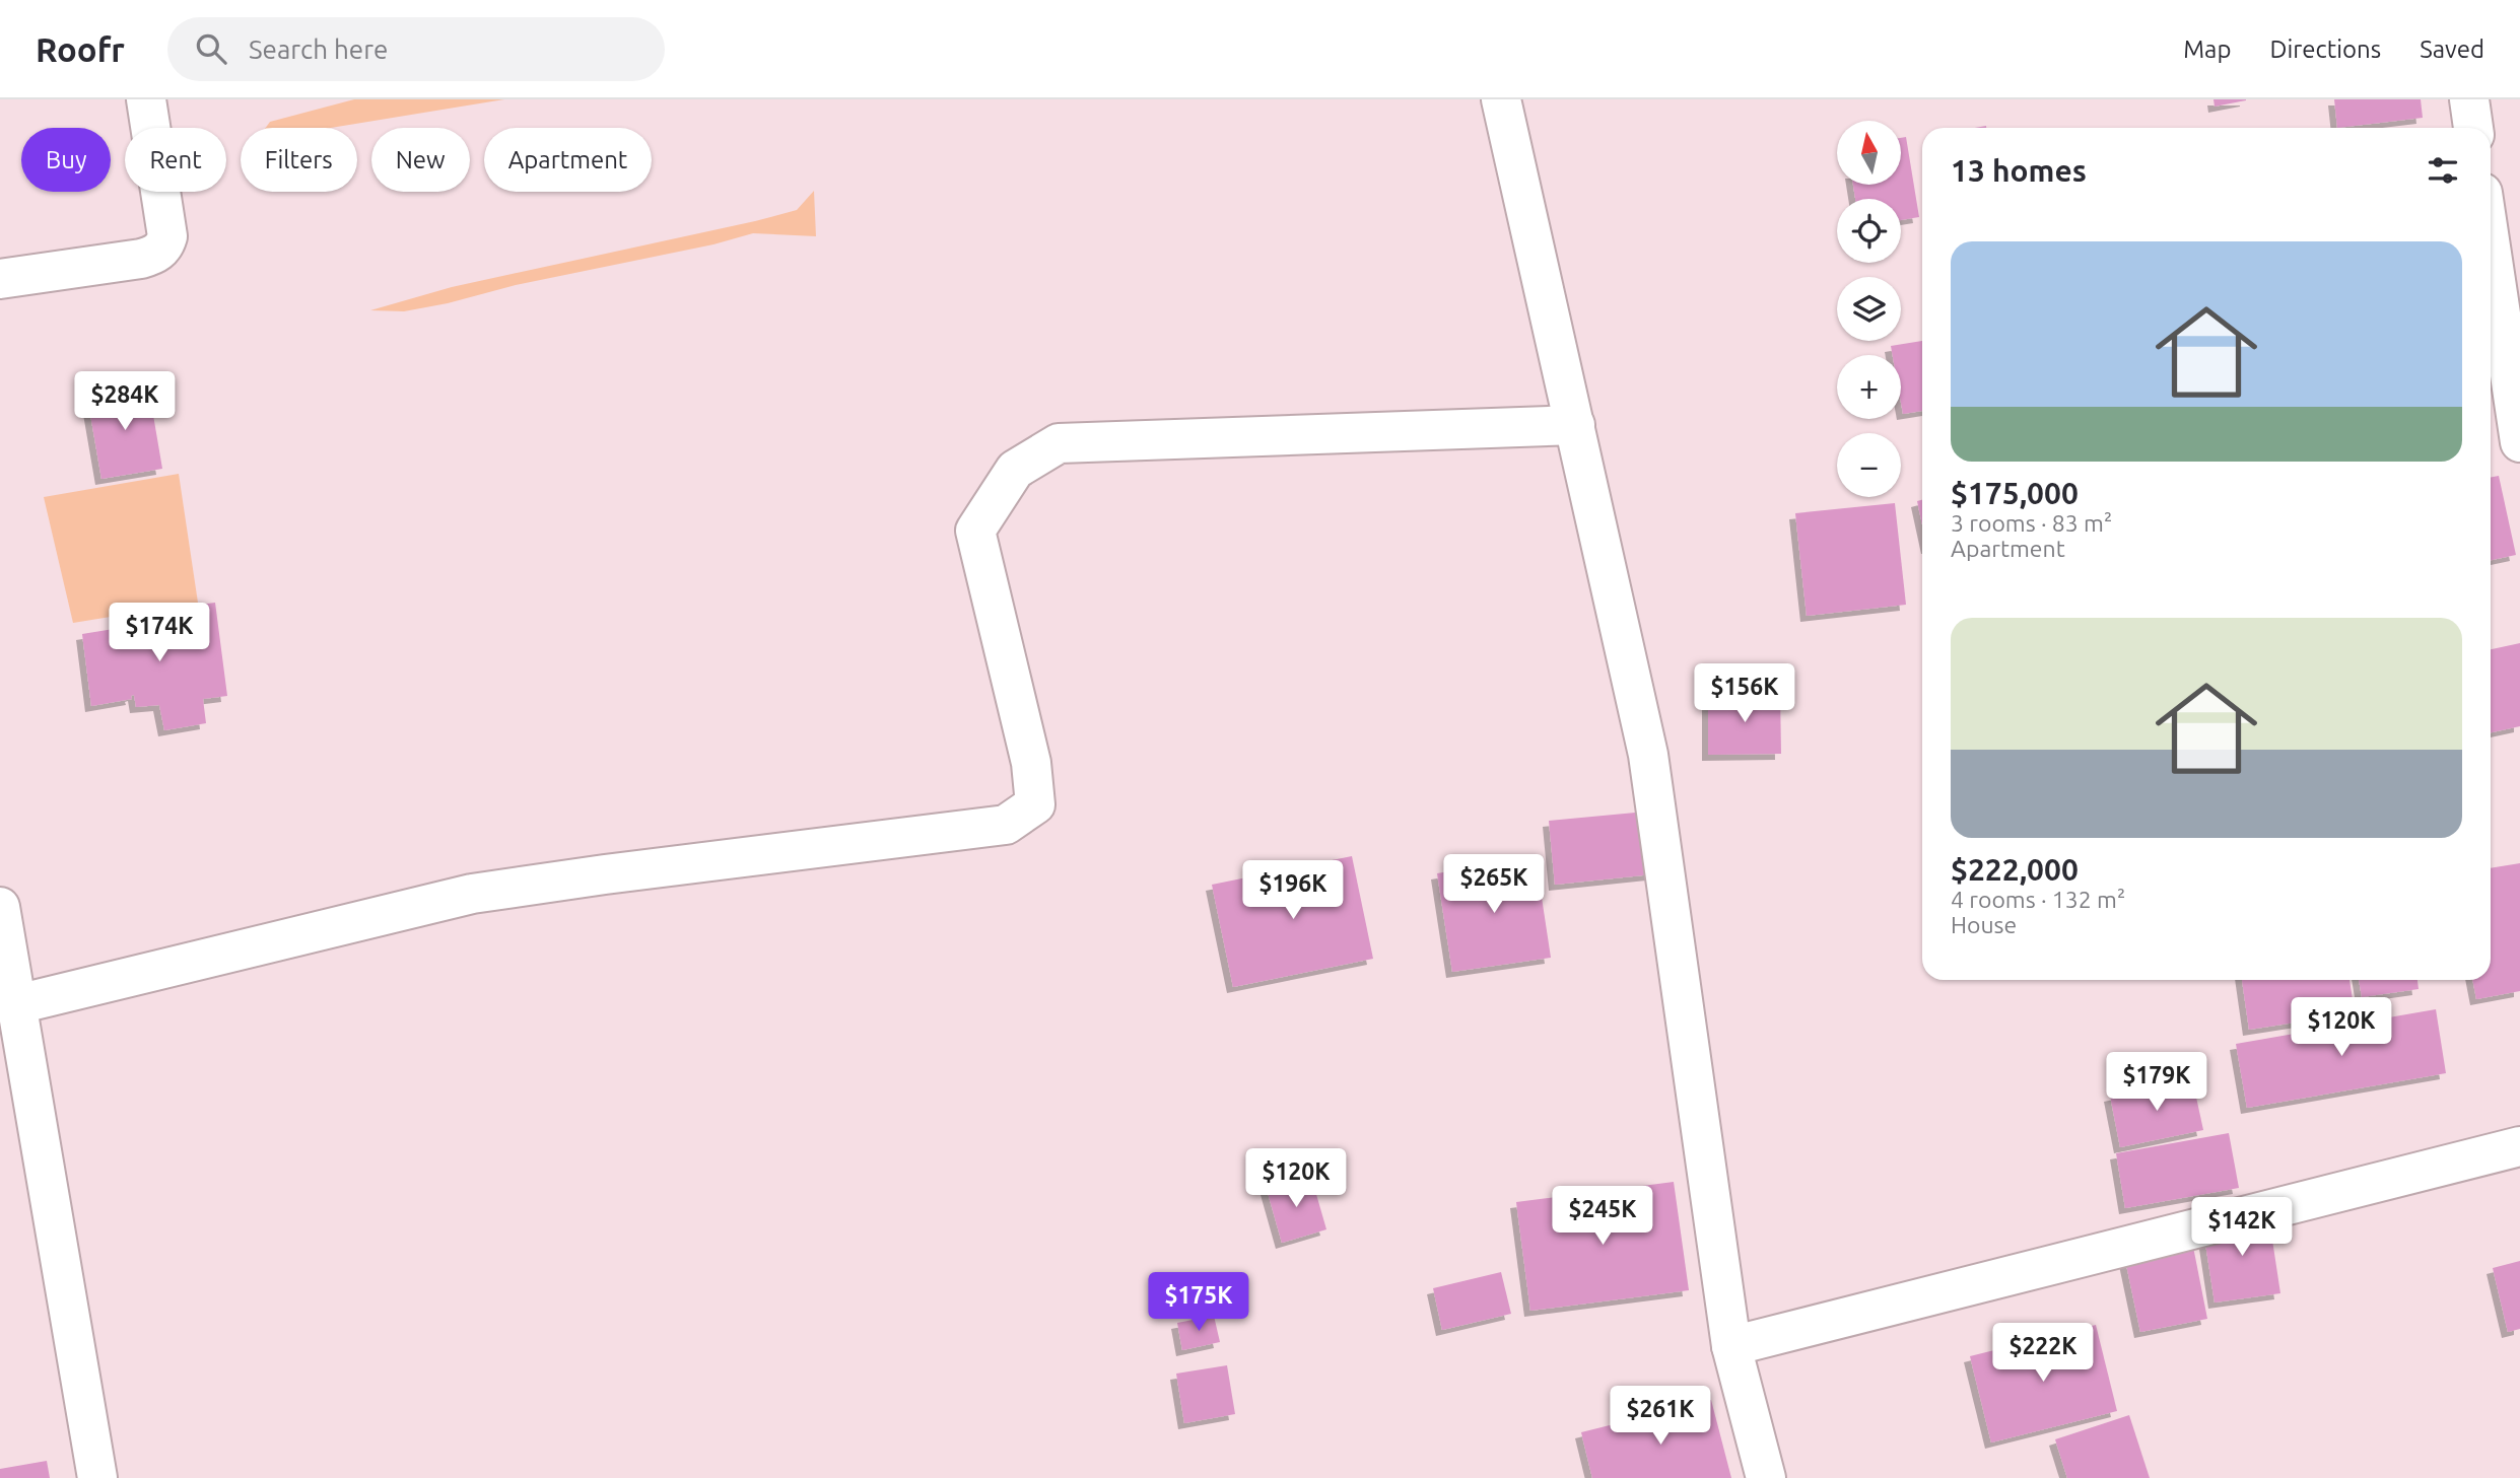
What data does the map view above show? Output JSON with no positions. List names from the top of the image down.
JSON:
{
  "north": "top",
  "page": {
    "header": "Roofr",
    "search": "Search here",
    "nav": ["Map", "Directions", "Saved"],
    "map_buttons": ["+", "−"],
    "chip": [
      "Buy",
      "Rent",
      "Filters",
      "New",
      "Apartment"
    ],
    "heading": "13 homes",
    "list": [
      {
        "name": "$175,000",
        "note": "3 rooms · 83 m² · Apartment"
      },
      {
        "name": "$222,000",
        "note": "4 rooms · 132 m² · House"
      }
    ],
    "price": [
      "$284K",
      "$174K",
      "$156K",
      "$265K",
      "$196K",
      "$120K",
      "$179K",
      "$120K",
      "$245K",
      "$142K",
      "$175K",
      "$222K",
      "$261K"
    ]
  }
}
